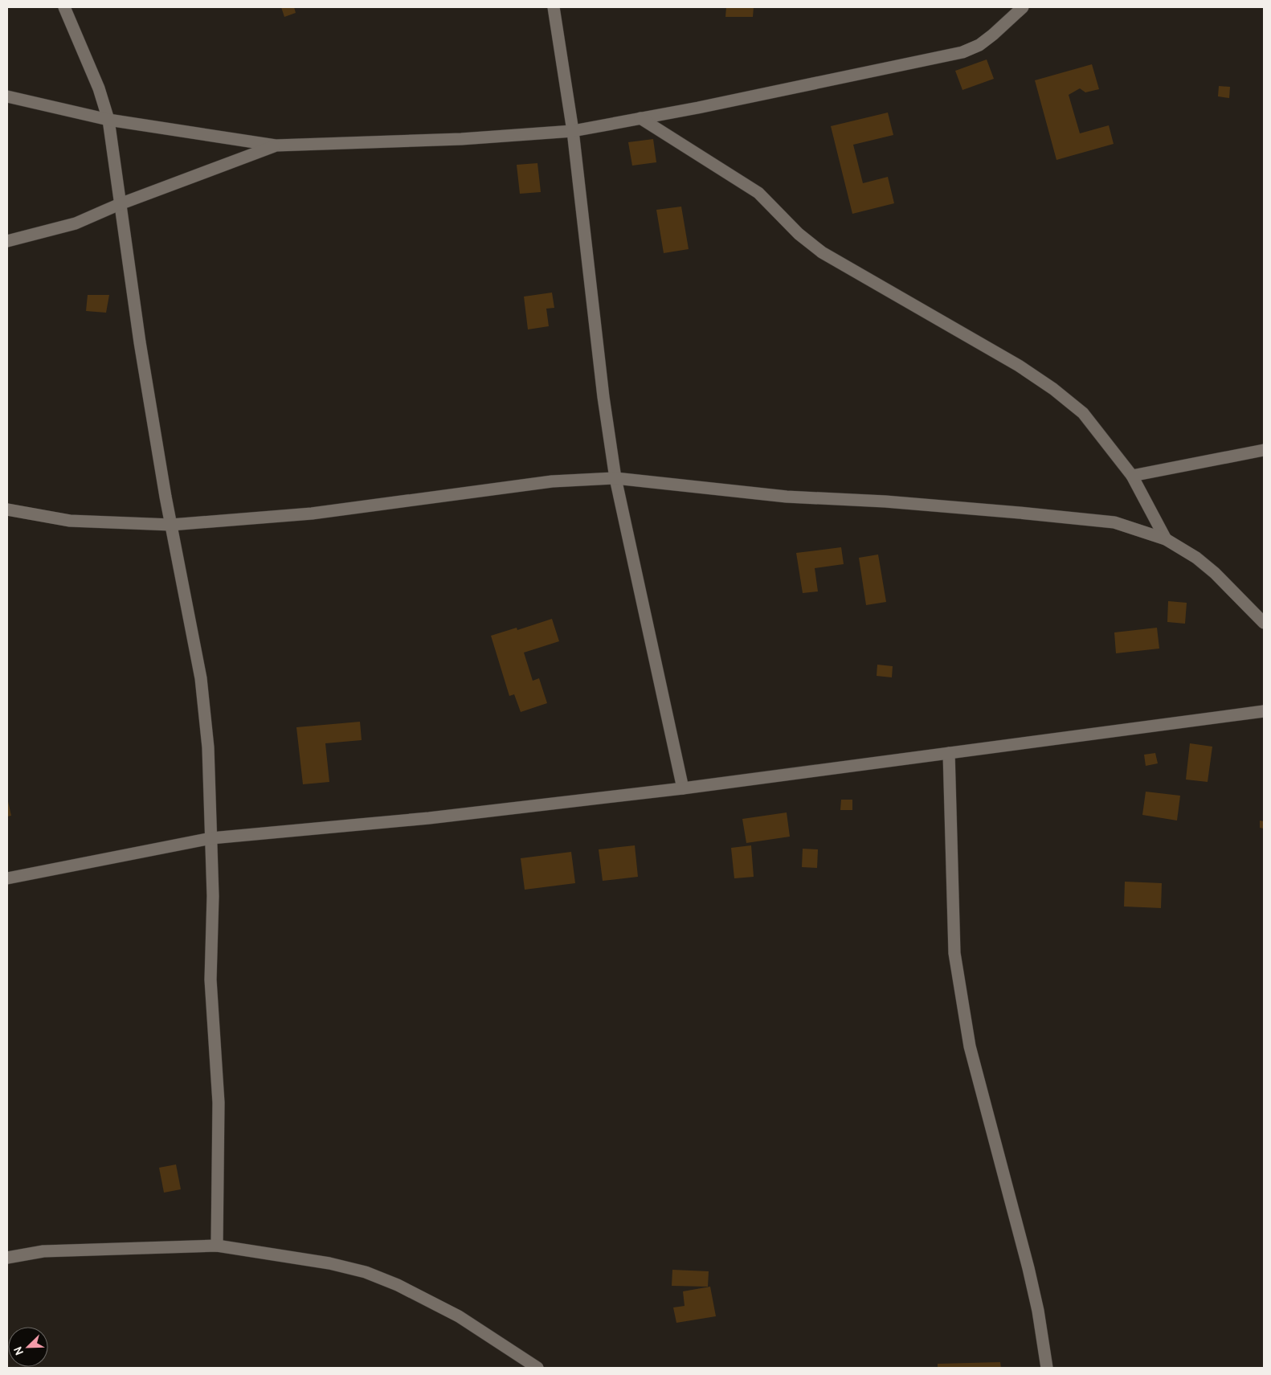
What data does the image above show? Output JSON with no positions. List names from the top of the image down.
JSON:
{
  "north": "bottom left"
}
